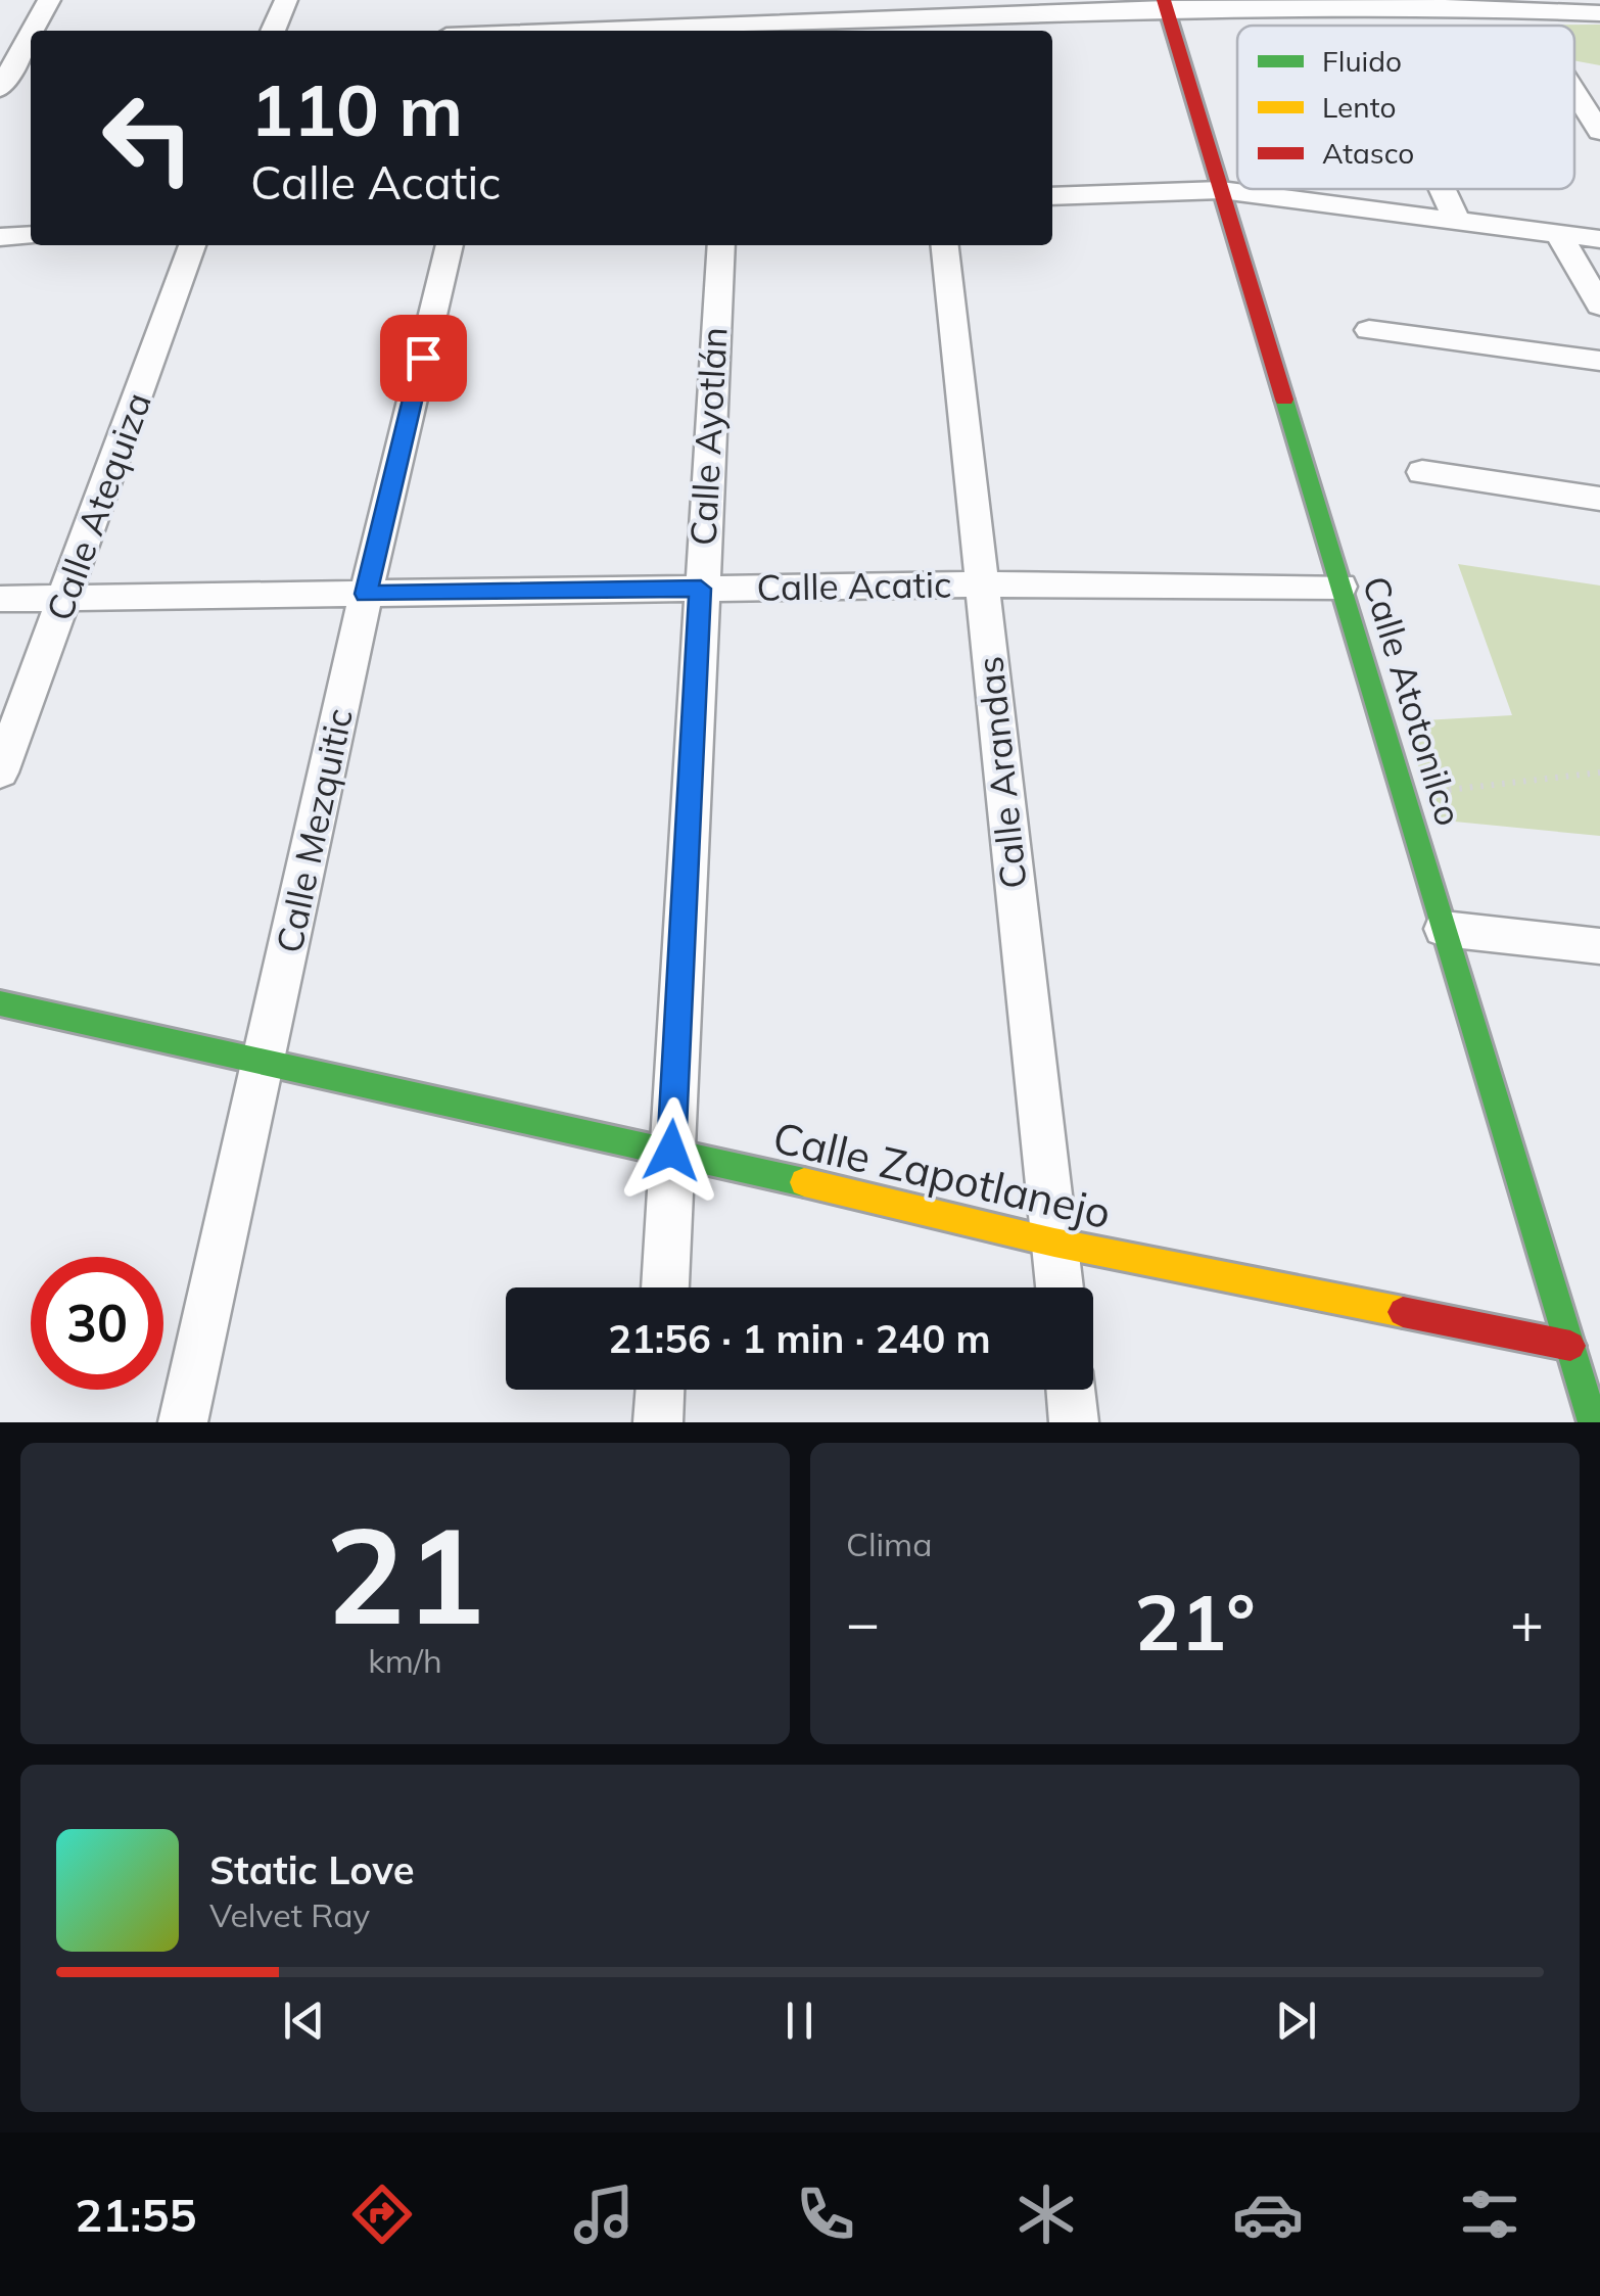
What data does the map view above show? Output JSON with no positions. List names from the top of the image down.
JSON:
{
  "streets": {
    "street": [
      "Calle Ayotlán",
      "Calle Atequiza",
      "Calle Acatic",
      "Calle Atotonilco",
      "Calle Arandas",
      "Calle Mezquitic",
      "Calle Zapotlanejo"
    ]
  },
  "crossings": [
    ["Calle Ayotlán", "Calle Acatic"],
    ["Calle Ayotlán", "Calle Zapotlanejo"],
    ["Calle Atequiza", "Calle Acatic"],
    ["Calle Acatic", "Calle Atotonilco"],
    ["Calle Acatic", "Calle Arandas"],
    ["Calle Acatic", "Calle Mezquitic"],
    ["Calle Atotonilco", "Calle Zapotlanejo"],
    ["Calle Arandas", "Calle Zapotlanejo"],
    ["Calle Mezquitic", "Calle Zapotlanejo"]
  ],
  "legend": ["Fluido", "Lento", "Atasco"],
  "page": {
    "turn": ["110 m", "Calle Acatic"],
    "limit": "30",
    "trip": "21:56 · 1 min · 240 m",
    "tile": [
      ["21", "km/h"],
      "Clima"
    ],
    "heat": ["−", "21°", "+"],
    "song": ["Static Love", "Velvet Ray"],
    "tabs": "21:55"
  }
}
